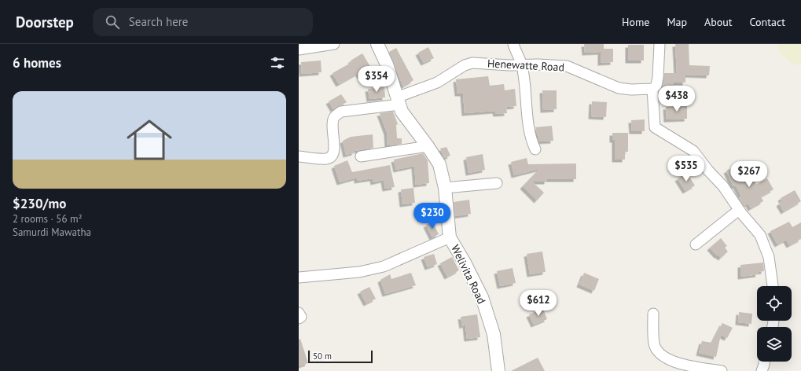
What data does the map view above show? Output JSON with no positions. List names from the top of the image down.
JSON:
{
  "streets": {
    "street": ["Henewatte Road", "Welivita Road"]
  },
  "crossings": [
    ["Henewatte Road", "Welivita Road"]
  ],
  "scale_bar": "50 m",
  "page": {
    "header": "Doorstep",
    "search": "Search here",
    "nav": [
      "Home",
      "Map",
      "About",
      "Contact"
    ],
    "heading": "6 homes",
    "price": [
      "$354",
      "$438",
      "$535",
      "$267",
      "$230",
      "$612"
    ],
    "list": [
      {
        "name": "$230/mo",
        "note": "2 rooms · 56 m² · Samurdi Mawatha"
      }
    ],
    "scale": "50 m"
  }
}
